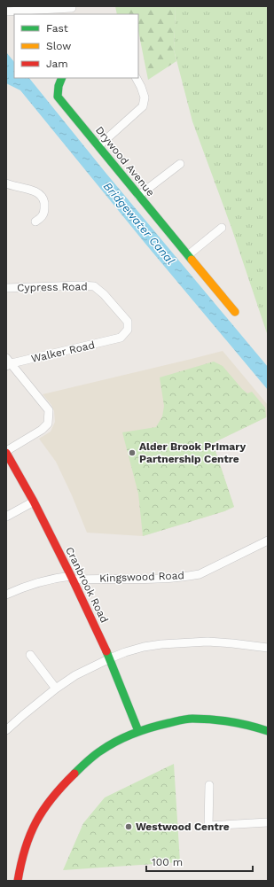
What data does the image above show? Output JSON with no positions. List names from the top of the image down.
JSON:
{
  "streets": {
    "street": [
      "Drywood Avenue",
      "Cypress Road",
      "Walker Road",
      "Kingswood Road",
      "Cranbrook Road"
    ]
  },
  "crossings": [
    ["Cypress Road", "Walker Road"],
    ["Kingswood Road", "Cranbrook Road"]
  ],
  "water": ["Bridgewater Canal"],
  "places": ["Alder Brook Primary Partnership Centre", "Westwood Centre"],
  "legend": ["Fast", "Slow", "Jam"],
  "scale_bar": "100 m"
}
